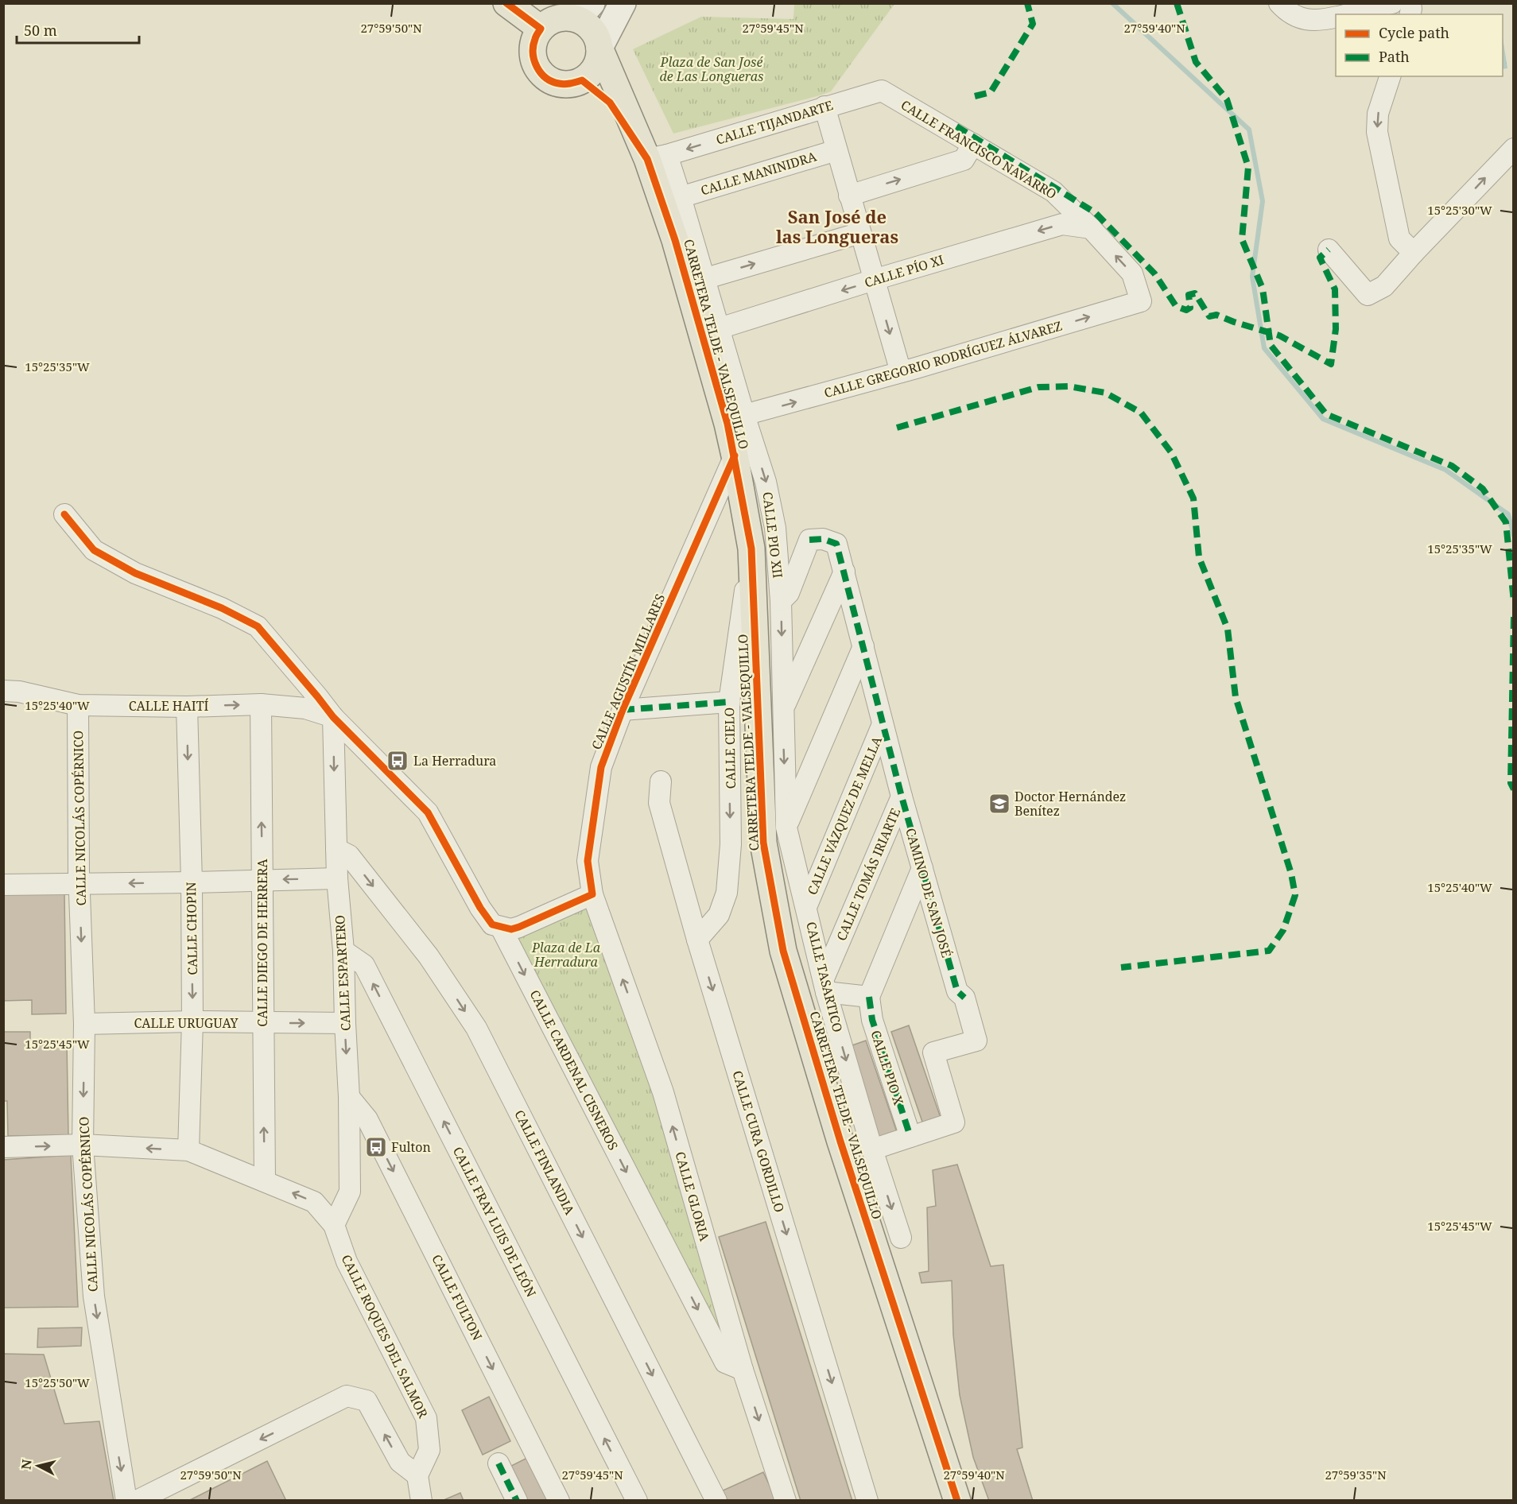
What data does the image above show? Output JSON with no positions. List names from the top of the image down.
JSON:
{
  "streets": {
    "main road": ["CARRETERA TELDE - VALSEQUILLO"],
    "street": [
      "CALLE TIJANDARTE",
      "CALLE FRANCISCO NAVARRO",
      "CALLE MANINIDRA",
      "CALLE PÍO XI",
      "CALLE GREGORIO RODRÍGUEZ ÁLVAREZ",
      "CALLE PIO XII",
      "CALLE AGUSTÍN MILLARES",
      "CALLE HAITÍ",
      "CALLE CIELO",
      "CALLE VÁZQUEZ DE MELLA",
      "CALLE NICOLÁS COPÉRNICO",
      "CALLE TOMÁS IRIARTE",
      "CAMINO DE SAN JOSÉ",
      "CALLE CHOPIN",
      "CALLE DIEGO DE HERRERA",
      "CALLE ESPARTERO",
      "CALLE TASARTICO",
      "CALLE URUGUAY",
      "CALLE PIO X",
      "CALLE CARDENAL CISNEROS",
      "CALLE CURA GORDILLO",
      "CALLE FINLANDIA",
      "CALLE GLORIA",
      "CALLE FRAY LUIS DE LEÓN",
      "CALLE FULTON",
      "CALLE ROQUES DEL SALMOR"
    ]
  },
  "crossings": [
    ["CALLE TIJANDARTE", "CALLE FRANCISCO NAVARRO"],
    ["CALLE TIJANDARTE", "CARRETERA TELDE - VALSEQUILLO"],
    ["CALLE TIJANDARTE", "CALLE PIO XII"],
    ["CALLE FRANCISCO NAVARRO", "CALLE PÍO XI"],
    ["CALLE FRANCISCO NAVARRO", "CALLE GREGORIO RODRÍGUEZ ÁLVAREZ"],
    ["CALLE MANINIDRA", "CALLE PIO XII"],
    ["CALLE PÍO XI", "CALLE PIO XII"],
    ["CARRETERA TELDE - VALSEQUILLO", "CALLE GREGORIO RODRÍGUEZ ÁLVAREZ"],
    ["CARRETERA TELDE - VALSEQUILLO", "CALLE PIO XII"],
    ["CARRETERA TELDE - VALSEQUILLO", "CALLE AGUSTÍN MILLARES"],
    ["CARRETERA TELDE - VALSEQUILLO", "CALLE CIELO"],
    ["CALLE GREGORIO RODRÍGUEZ ÁLVAREZ", "CALLE PIO XII"],
    ["CALLE PIO XII", "CAMINO DE SAN JOSÉ"],
    ["CALLE PIO XII", "CALLE TASARTICO"],
    ["CALLE AGUSTÍN MILLARES", "CALLE GLORIA"],
    ["CALLE HAITÍ", "CALLE NICOLÁS COPÉRNICO"],
    ["CALLE HAITÍ", "CALLE CHOPIN"],
    ["CALLE HAITÍ", "CALLE DIEGO DE HERRERA"],
    ["CALLE HAITÍ", "CALLE ESPARTERO"],
    ["CALLE HAITÍ", "CALLE CARDENAL CISNEROS"],
    ["CALLE CIELO", "CALLE CURA GORDILLO"],
    ["CALLE VÁZQUEZ DE MELLA", "CAMINO DE SAN JOSÉ"],
    ["CALLE VÁZQUEZ DE MELLA", "CALLE TASARTICO"],
    ["CALLE NICOLÁS COPÉRNICO", "CALLE URUGUAY"],
    ["CALLE TOMÁS IRIARTE", "CAMINO DE SAN JOSÉ"],
    ["CALLE TOMÁS IRIARTE", "CALLE TASARTICO"],
    ["CAMINO DE SAN JOSÉ", "CALLE TASARTICO"],
    ["CAMINO DE SAN JOSÉ", "CALLE PIO X"],
    ["CALLE CHOPIN", "CALLE URUGUAY"],
    ["CALLE DIEGO DE HERRERA", "CALLE URUGUAY"],
    ["CALLE ESPARTERO", "CALLE URUGUAY"],
    ["CALLE ESPARTERO", "CALLE CARDENAL CISNEROS"],
    ["CALLE ESPARTERO", "CALLE FINLANDIA"],
    ["CALLE ESPARTERO", "CALLE FRAY LUIS DE LEÓN"],
    ["CALLE ESPARTERO", "CALLE FULTON"],
    ["CALLE ESPARTERO", "CALLE ROQUES DEL SALMOR"],
    ["CALLE CARDENAL CISNEROS", "CALLE GLORIA"]
  ],
  "one_way": [
    "CALLE PIO XII",
    "CALLE NICOLÁS COPÉRNICO",
    "CALLE CHOPIN",
    "CALLE DIEGO DE HERRERA",
    "CALLE ESPARTERO",
    "CALLE TASARTICO",
    "CALLE CARDENAL CISNEROS",
    "CALLE CURA GORDILLO",
    "CALLE FINLANDIA",
    "CALLE FRAY LUIS DE LEÓN",
    "CALLE FULTON"
  ],
  "districts": ["San José de las Longueras"],
  "parks": ["Plaza de San José de Las Longueras", "Plaza de La Herradura"],
  "places": {
    "bus stop": ["La Herradura", "Fulton"],
    "school or university": ["Doctor Hernández Benítez"]
  },
  "legend": ["Cycle path", "Path"],
  "scale_bar": "50 m",
  "north": "left",
  "coordinates": [
    "27°59'50\"N",
    "27°59'45\"N",
    "27°59'40\"N",
    "15°25'30\"W",
    "15°25'35\"W",
    "15°25'40\"W",
    "15°25'45\"W",
    "15°25'50\"W",
    "27°59'35\"N"
  ]
}
